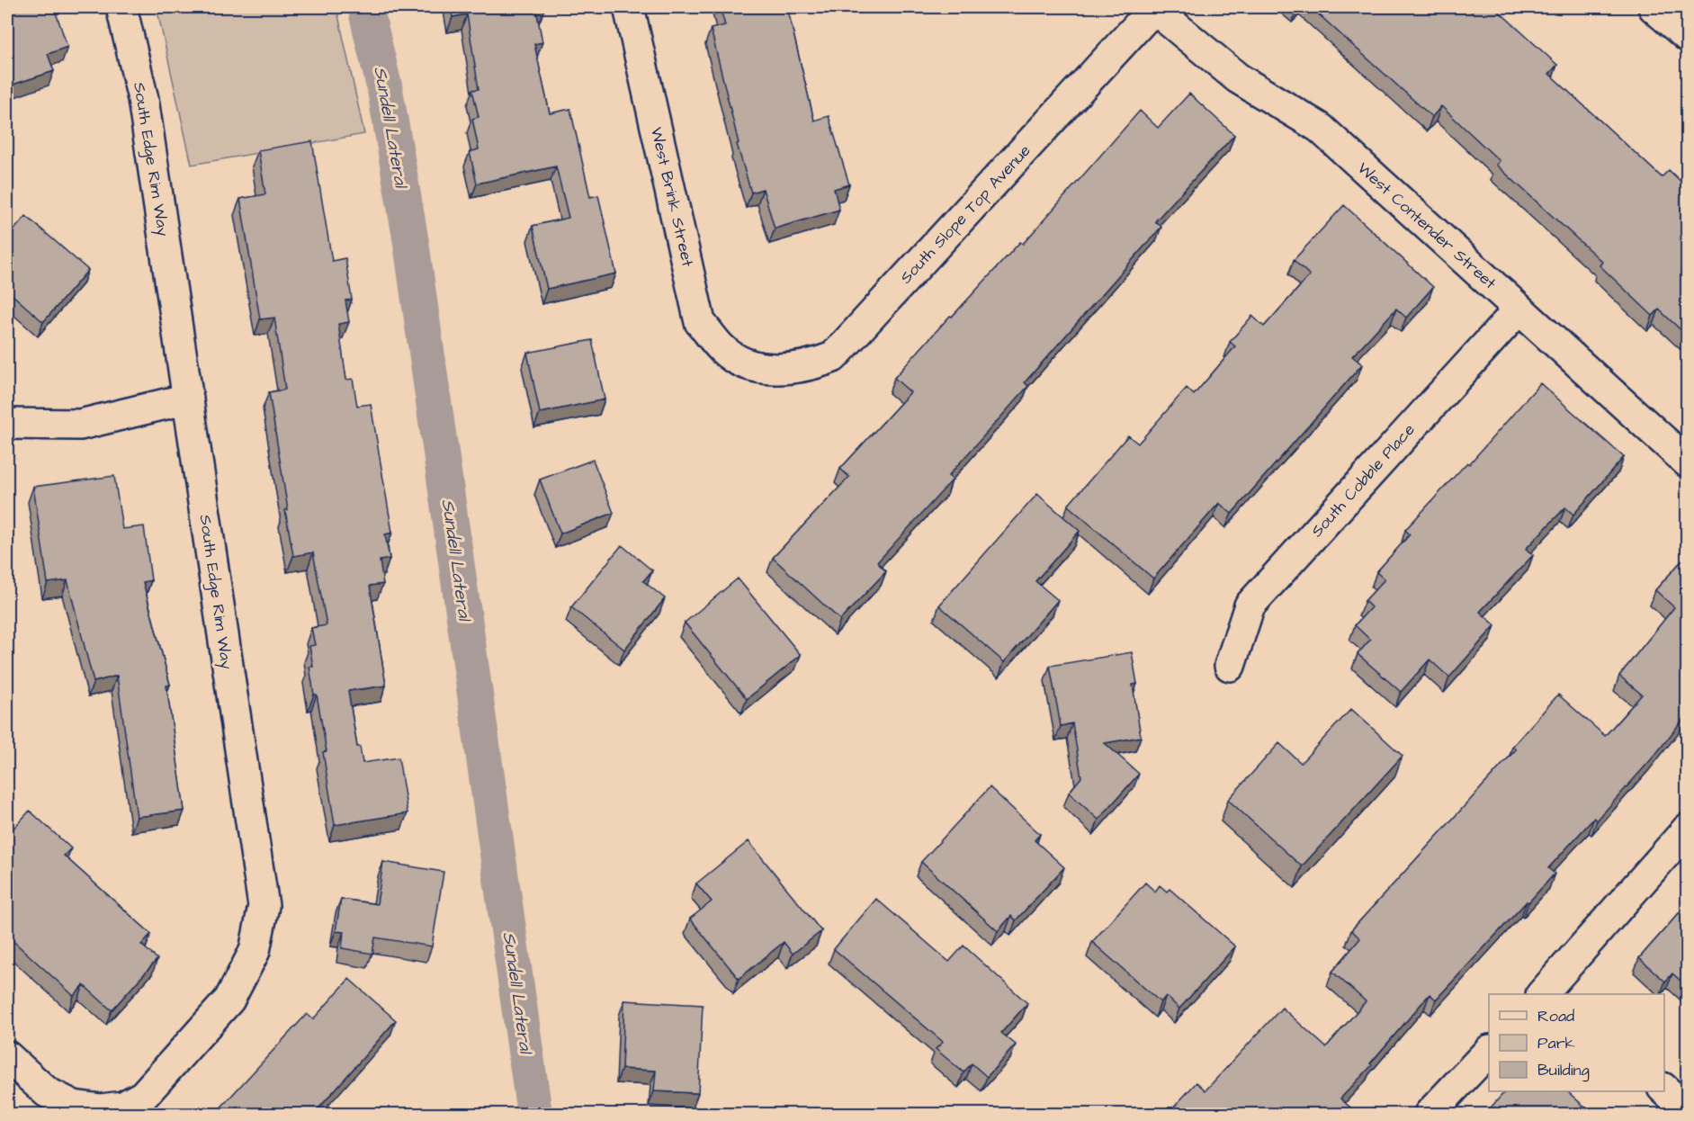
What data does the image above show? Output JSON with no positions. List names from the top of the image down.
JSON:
{
  "streets": {
    "street": [
      "South Edge Rim Way",
      "West Brink Street",
      "South Slope Top Avenue",
      "West Contender Street",
      "South Cobble Place"
    ]
  },
  "crossings": [
    ["West Brink Street", "South Slope Top Avenue"],
    ["South Slope Top Avenue", "West Contender Street"],
    ["West Contender Street", "South Cobble Place"]
  ],
  "water": ["Sundell Lateral"],
  "legend": ["Road", "Park", "Building"]
}
